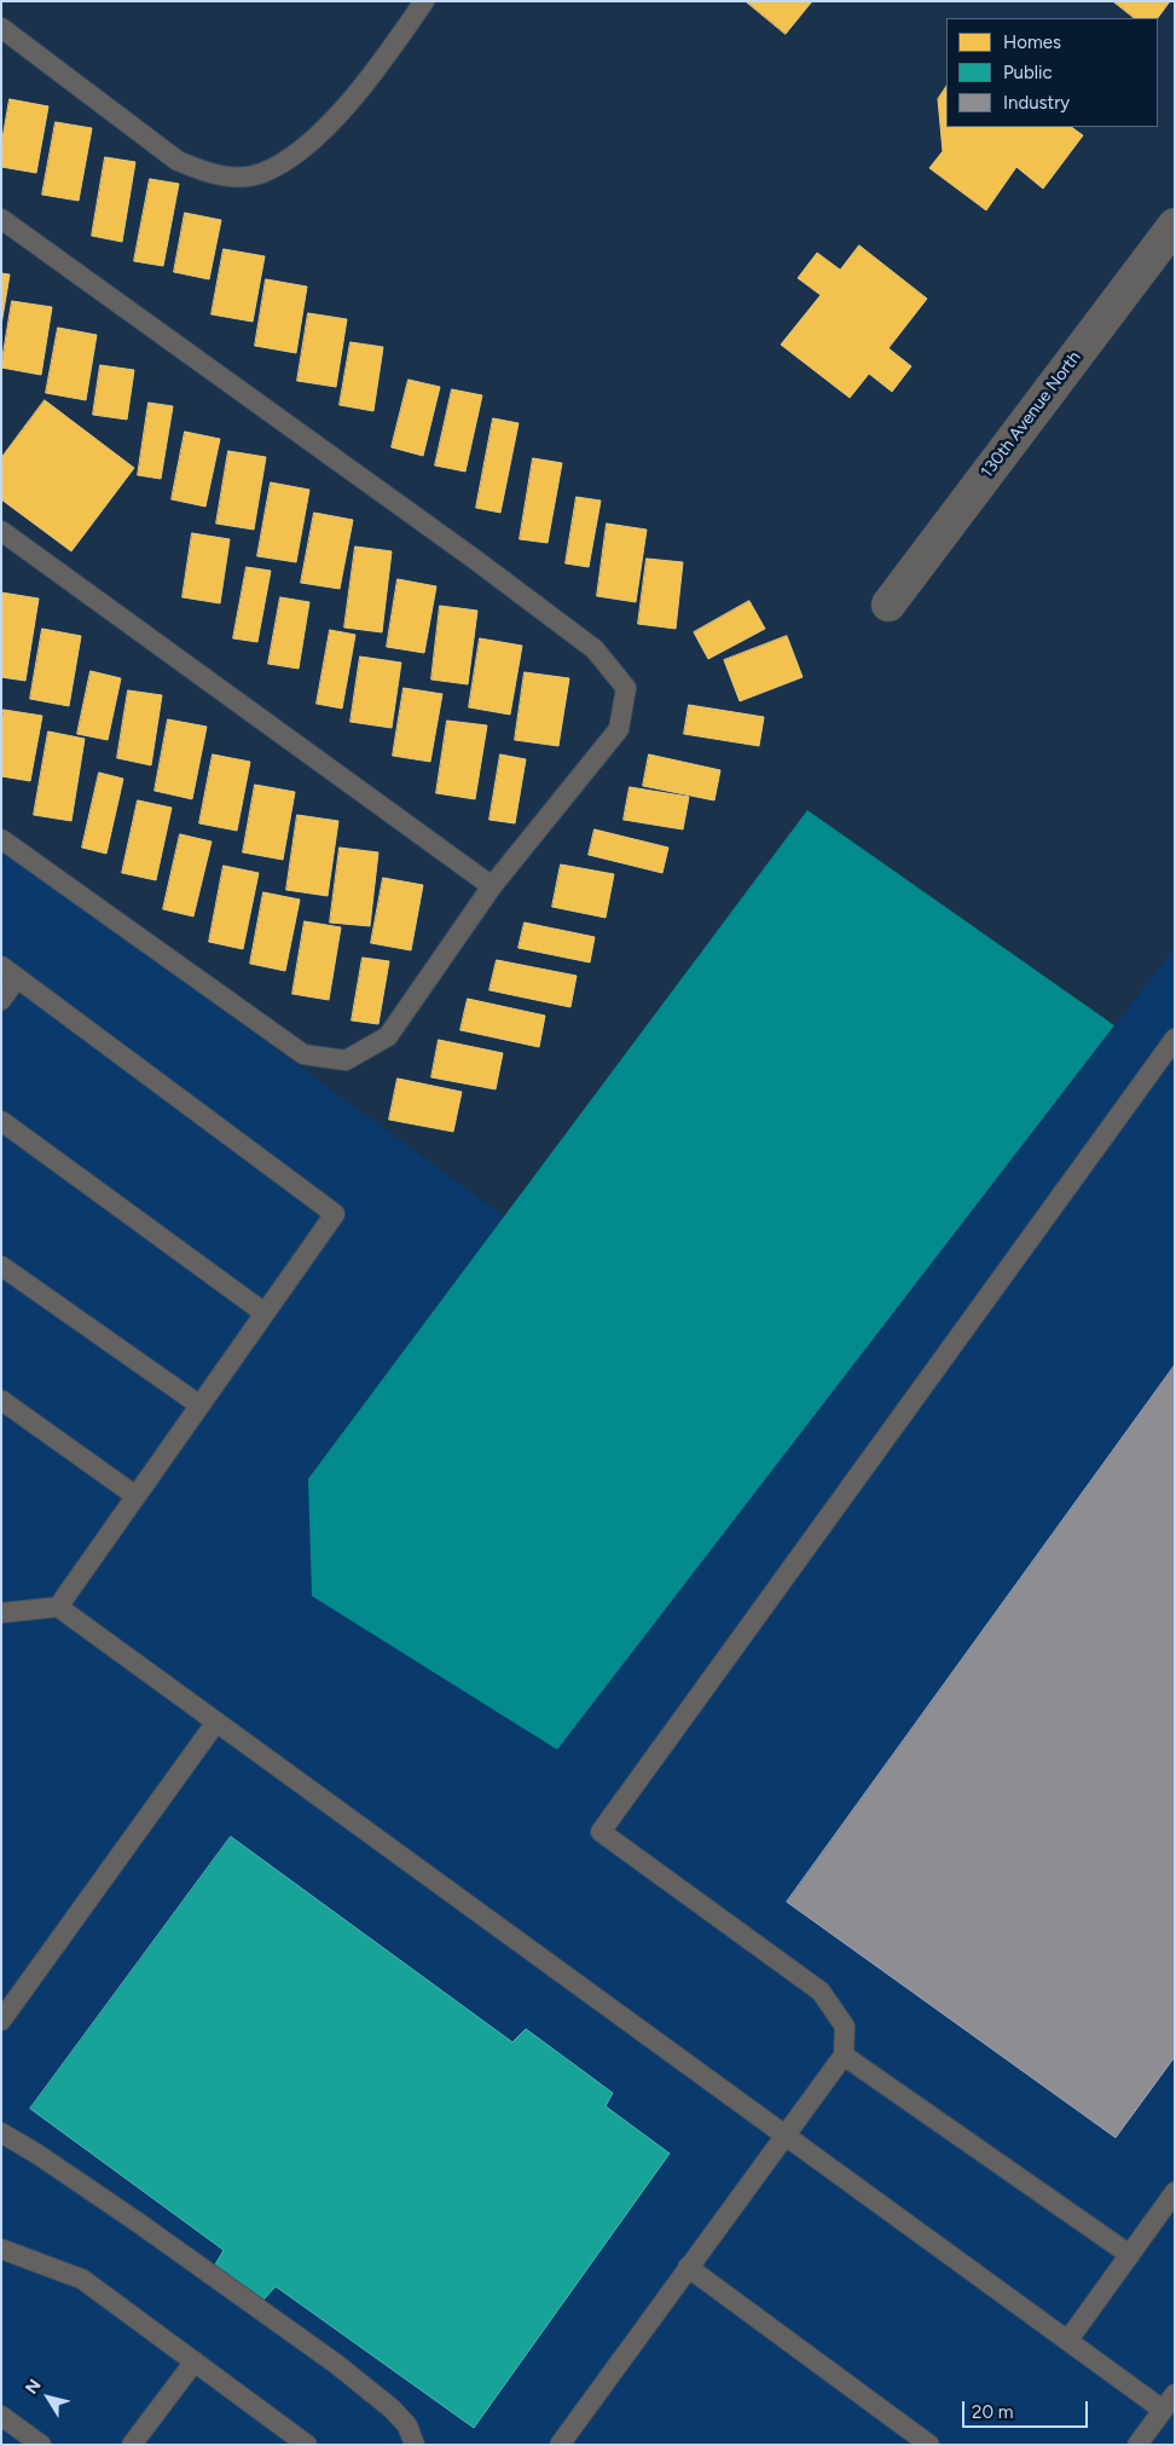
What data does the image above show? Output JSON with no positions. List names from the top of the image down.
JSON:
{
  "streets": {
    "street": ["130th Avenue North"]
  },
  "legend": ["Homes", "Public", "Industry"],
  "scale_bar": "20 m",
  "north": "top left"
}
